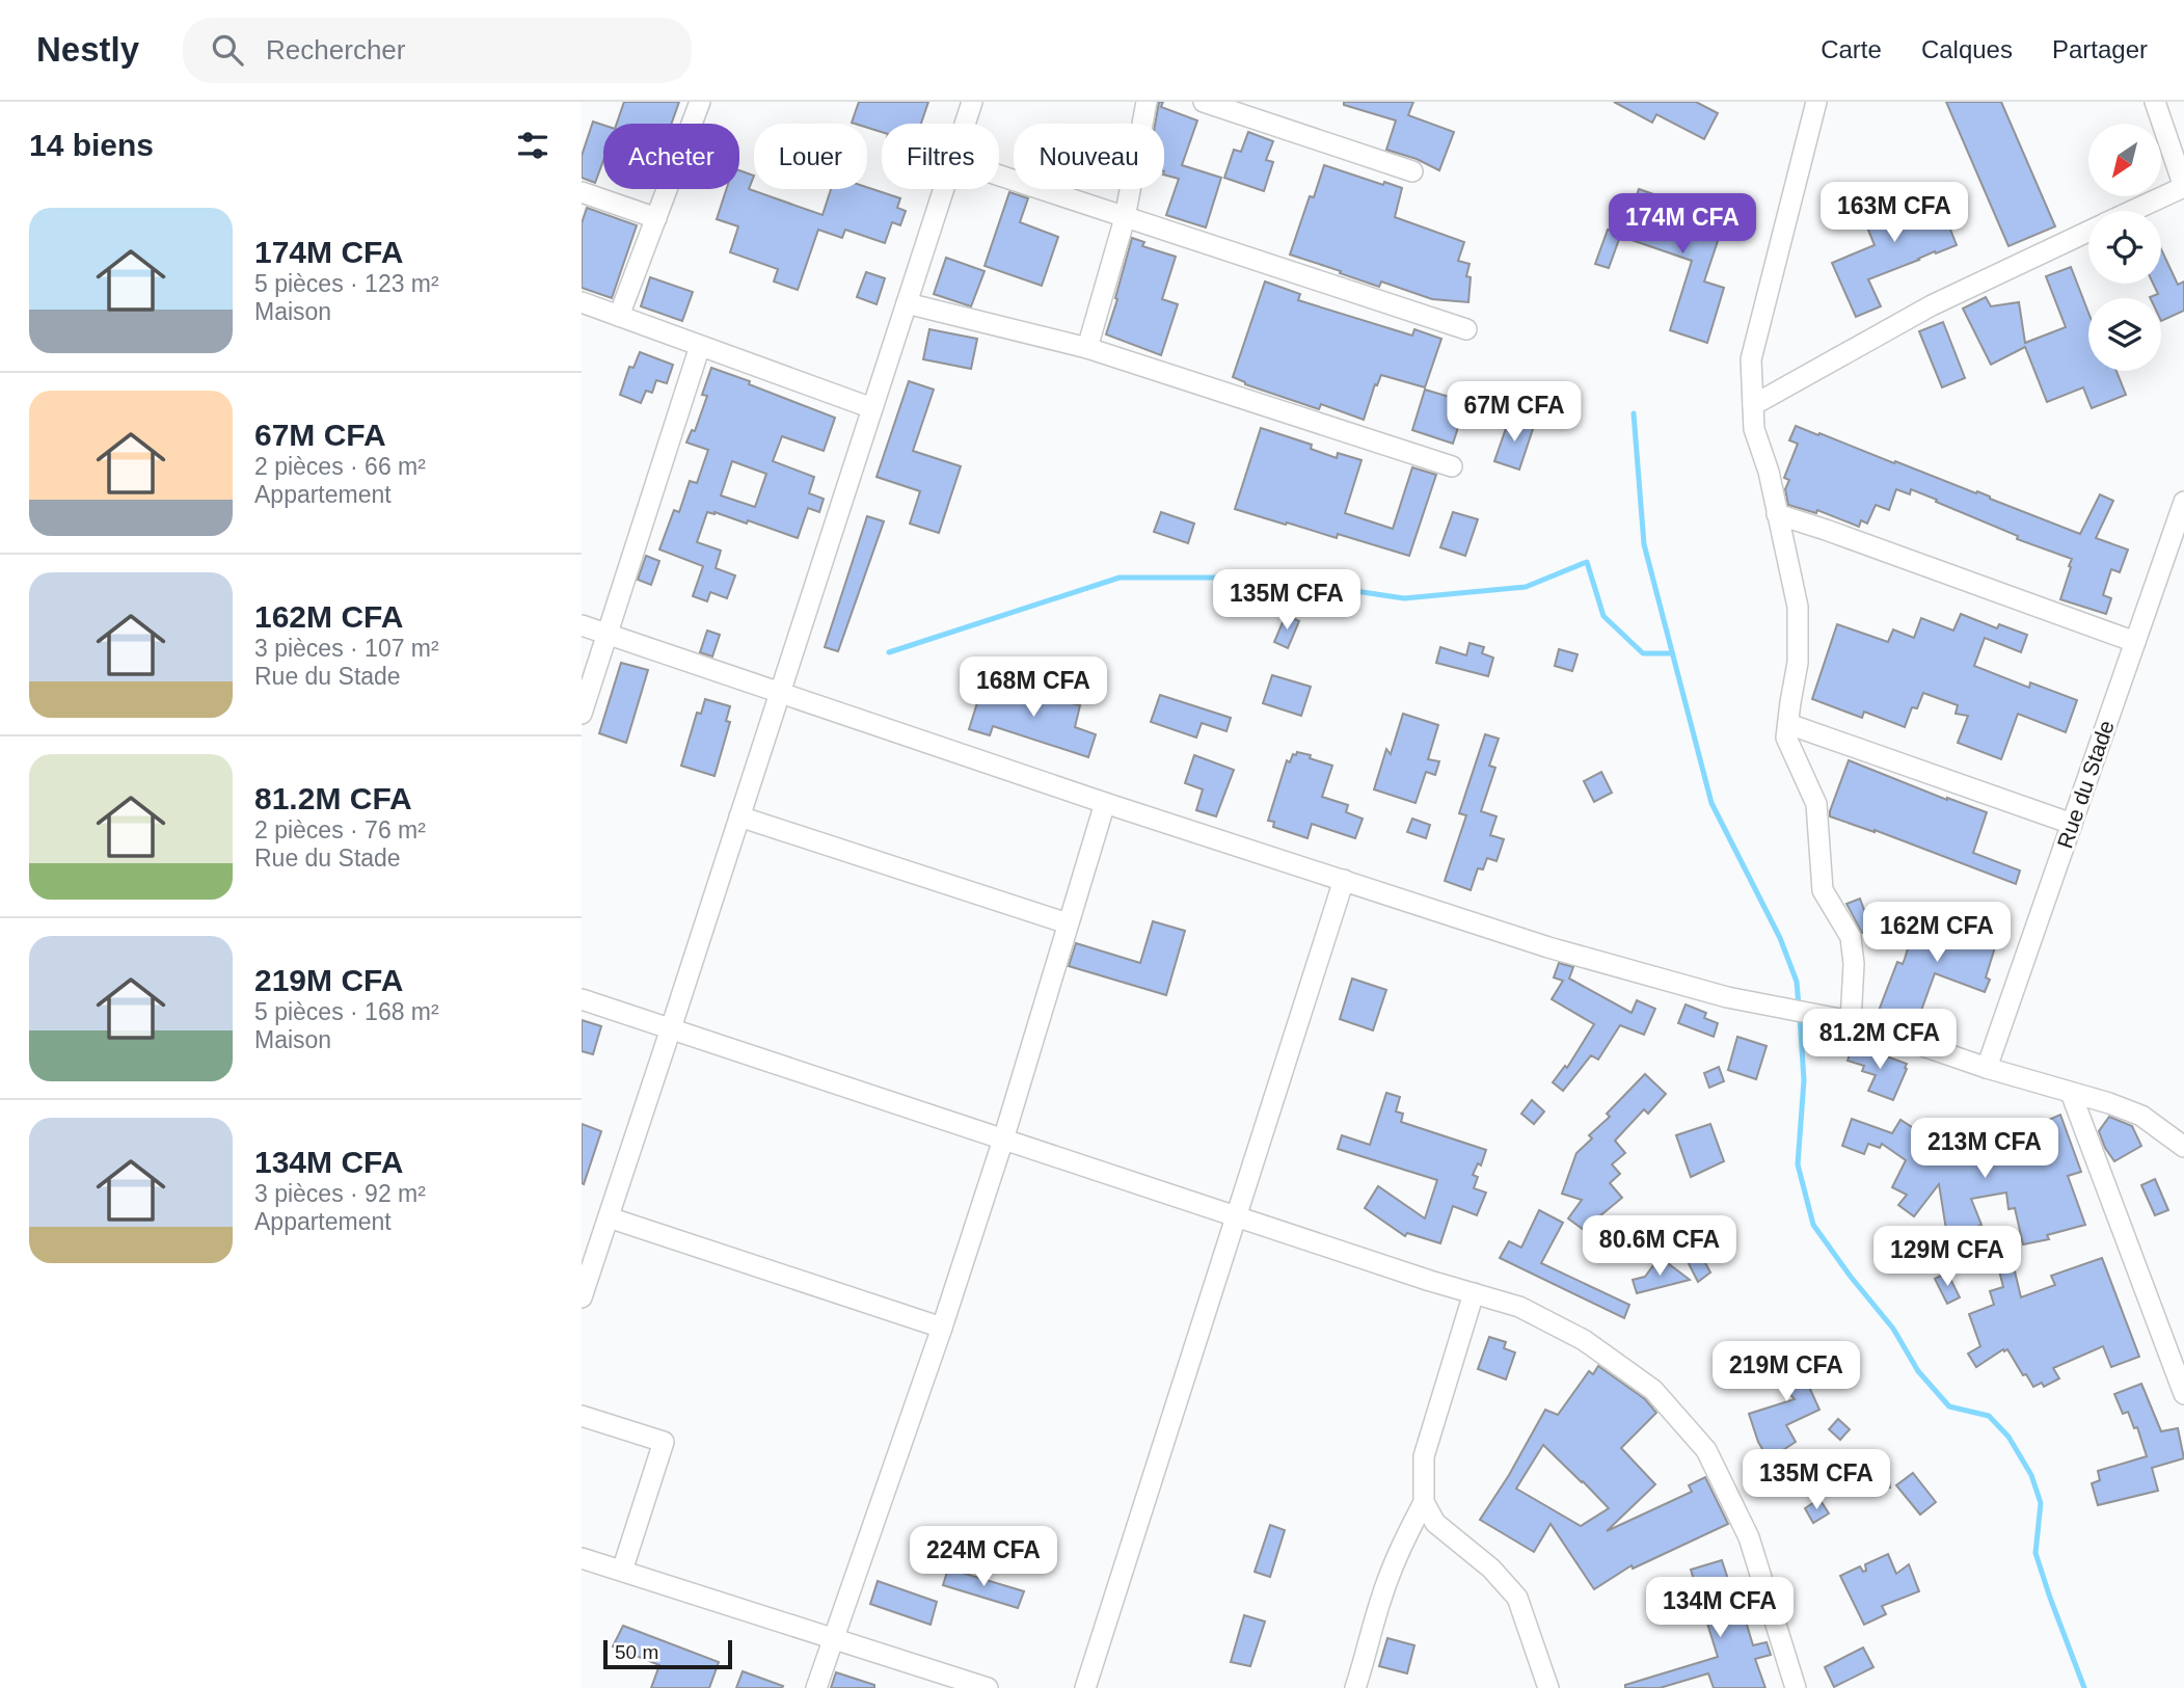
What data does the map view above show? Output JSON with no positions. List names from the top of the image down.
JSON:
{
  "streets": {
    "street": ["Rue du Stade"]
  },
  "scale_bar": "50 m",
  "north": "bottom left",
  "page": {
    "header": "Nestly",
    "search": "Rechercher",
    "nav": ["Carte", "Calques", "Partager"],
    "heading": "14 biens",
    "chip": [
      "Acheter",
      "Louer",
      "Filtres",
      "Nouveau"
    ],
    "price": [
      "163M CFA",
      "174M CFA",
      "67M CFA",
      "135M CFA",
      "168M CFA",
      "162M CFA",
      "81.2M CFA",
      "213M CFA",
      "80.6M CFA",
      "129M CFA",
      "219M CFA",
      "135M CFA",
      "224M CFA",
      "134M CFA"
    ],
    "list": [
      {
        "name": "174M CFA",
        "note": "5 pièces · 123 m² · Maison"
      },
      {
        "name": "67M CFA",
        "note": "2 pièces · 66 m² · Appartement"
      },
      {
        "name": "162M CFA",
        "note": "3 pièces · 107 m² · Rue du Stade"
      },
      {
        "name": "81.2M CFA",
        "note": "2 pièces · 76 m² · Rue du Stade"
      },
      {
        "name": "219M CFA",
        "note": "5 pièces · 168 m² · Maison"
      },
      {
        "name": "134M CFA",
        "note": "3 pièces · 92 m² · Appartement"
      }
    ],
    "scale": "50 m"
  }
}
